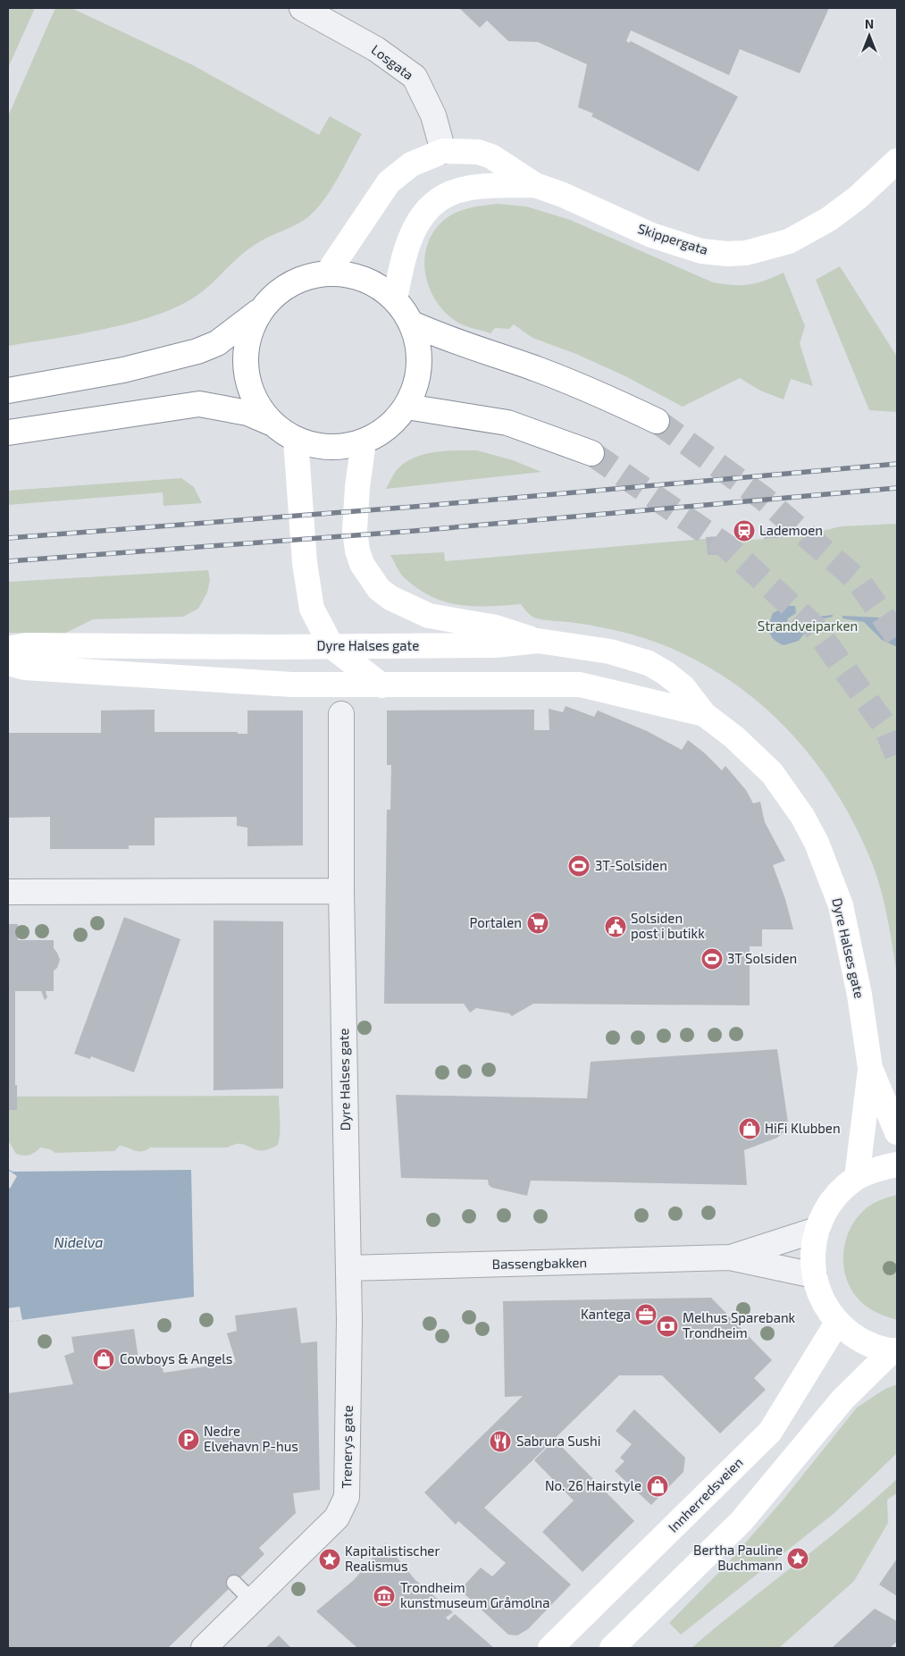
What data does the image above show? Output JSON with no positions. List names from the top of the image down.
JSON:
{
  "streets": {
    "main road": ["Skippergata", "Dyre Halses gate", "Innherredsveien"],
    "street": ["Losgata", "Bassengbakken", "Trenerys gate"]
  },
  "crossings": [
    ["Losgata", "Skippergata"],
    ["Dyre Halses gate", "Bassengbakken"],
    ["Dyre Halses gate", "Trenerys gate"],
    ["Bassengbakken", "Trenerys gate"]
  ],
  "water": ["Nidelva"],
  "parks": ["Strandveiparken"],
  "places": {
    "station": ["Lademoen"],
    "sports": ["3T-Solsiden", "3T Solsiden"],
    "supermarket": ["Portalen"],
    "public building": ["Solsiden post i butikk"],
    "shop": ["HiFi Klubben", "Cowboys & Angels", "No. 26 Hairstyle"],
    "office": ["Kantega"],
    "bank": ["Melhus Sparebank Trondheim"],
    "parking": ["Nedre Elvehavn P-hus"],
    "restaurant": ["Sabrura Sushi"],
    "place": ["Bertha Pauline Buchmann", "Kapitalistischer Realismus"],
    "museum": ["Trondheim kunstmuseum Gråmølna"]
  },
  "north": "top"
}
